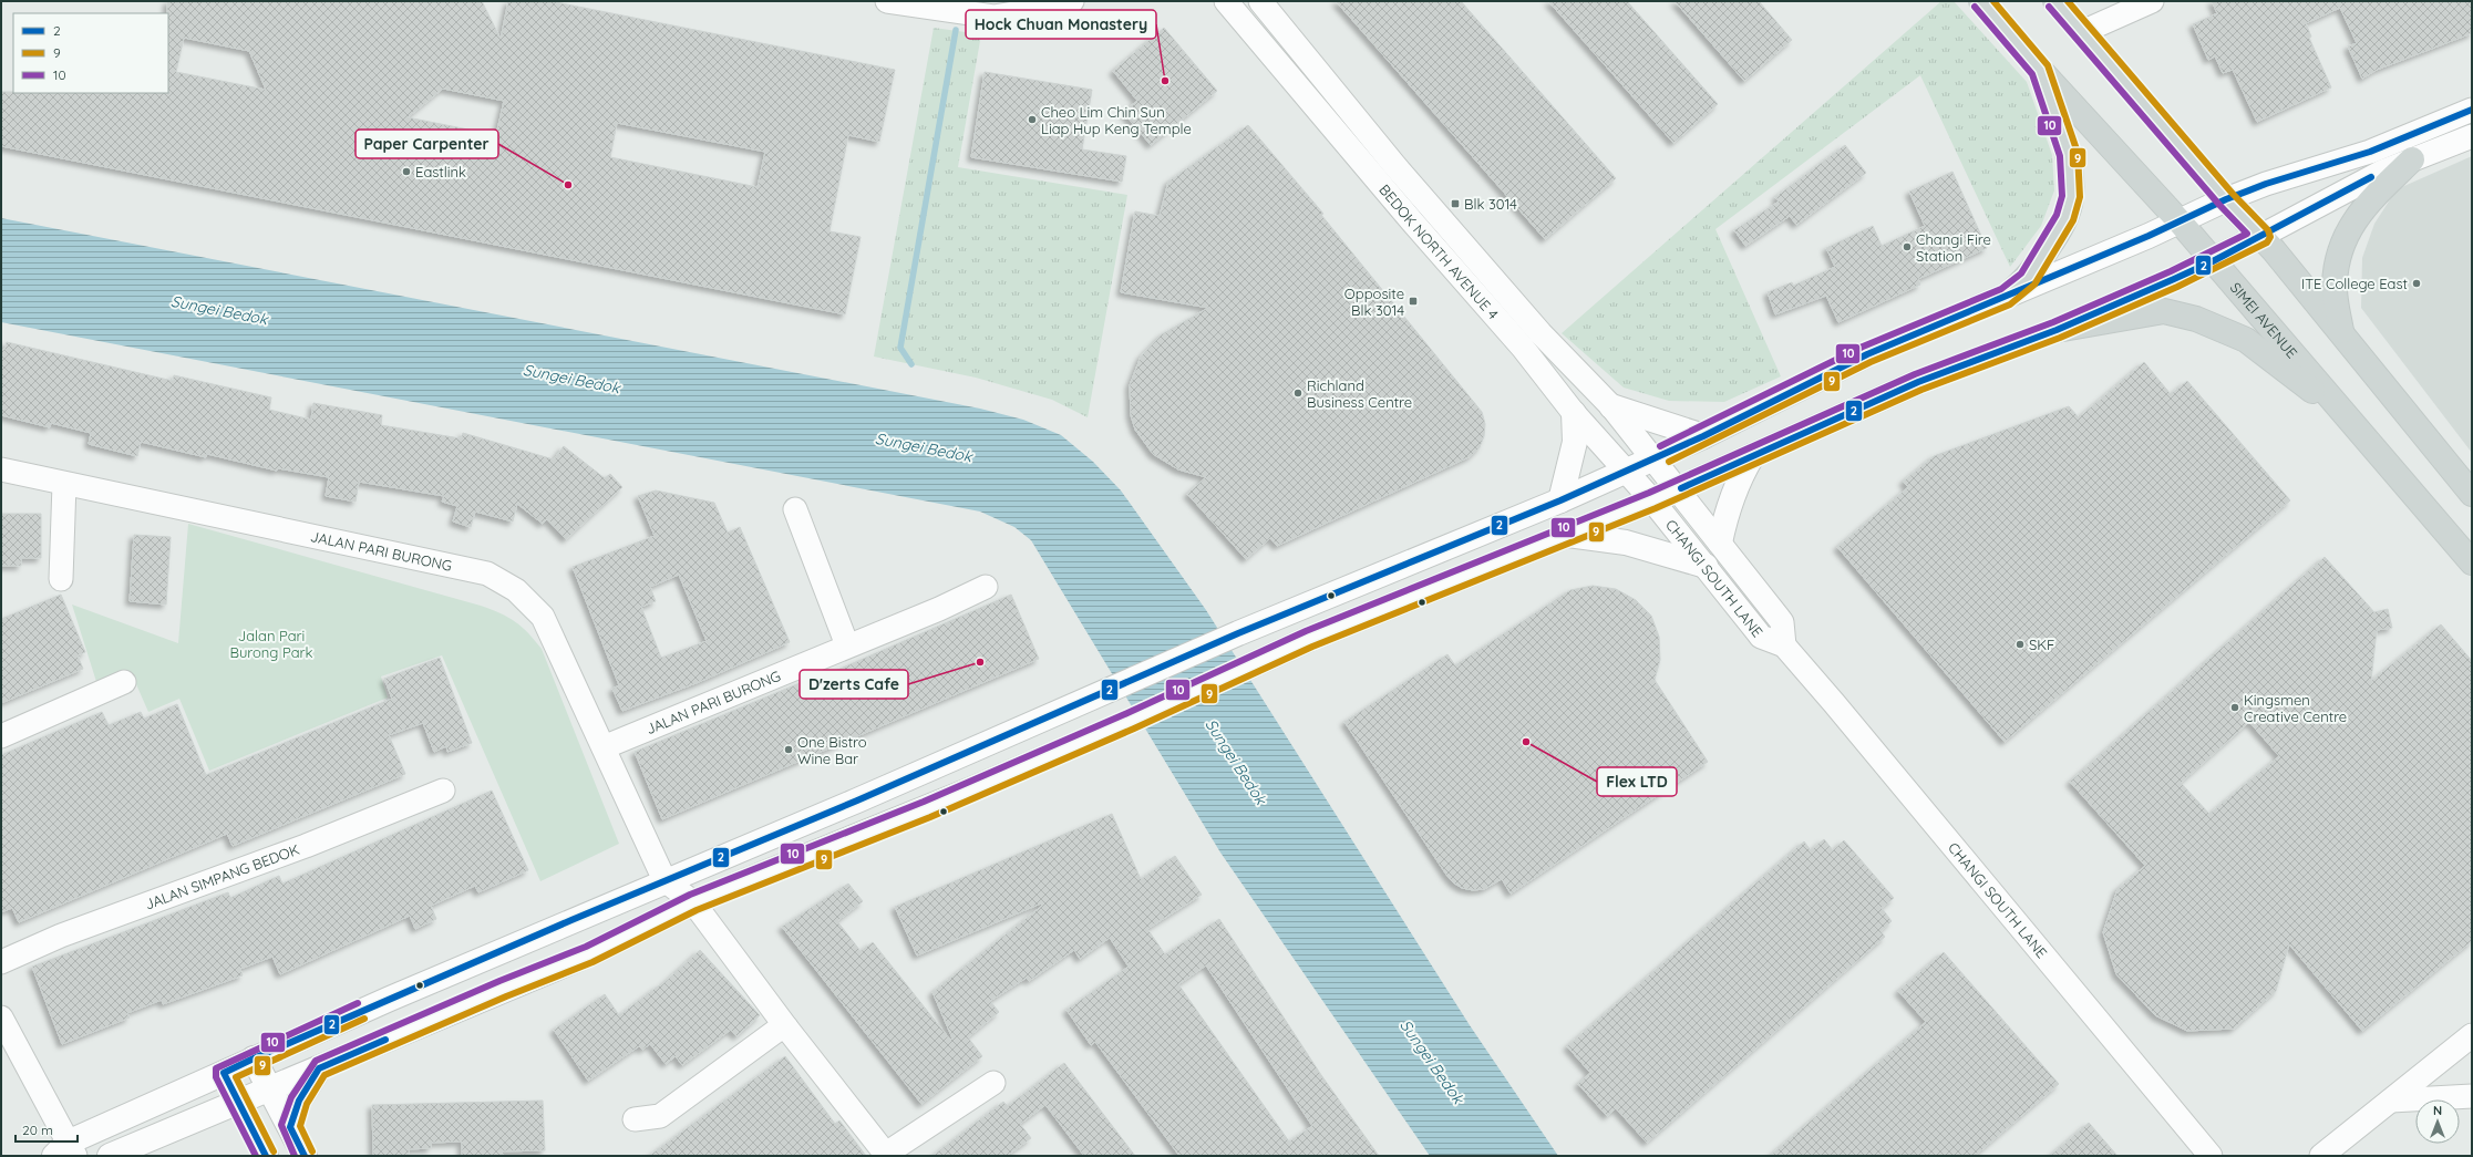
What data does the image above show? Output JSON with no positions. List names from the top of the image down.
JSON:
{
  "streets": {
    "main road": ["SIMEI AVENUE"],
    "street": [
      "BEDOK NORTH AVENUE 4",
      "JALAN PARI BURONG",
      "CHANGI SOUTH LANE",
      "JALAN SIMPANG BEDOK"
    ]
  },
  "crossings": [
    ["BEDOK NORTH AVENUE 4", "CHANGI SOUTH LANE"]
  ],
  "water": ["Sungei Bedok"],
  "parks": ["Jalan Pari Burong Park"],
  "places": {
    "other": [
      "Hock Chuan Monastery",
      "Cheo Lim Chin Sun Liap Hup Keng Temple",
      "Eastlink",
      "Paper Carpenter",
      "Changi Fire Station",
      "ITE College East",
      "Richland Business Centre",
      "SKF",
      "D'zerts Cafe",
      "Kingsmen Creative Centre",
      "Flex LTD",
      "One Bistro Wine Bar"
    ],
    "transit": ["Blk 3014", "Opposite Blk 3014"]
  },
  "lines": ["transit line 9", "transit line 10", "transit line 2"],
  "legend": ["2", "9", "10"],
  "scale_bar": "20 m",
  "north": "top"
}
